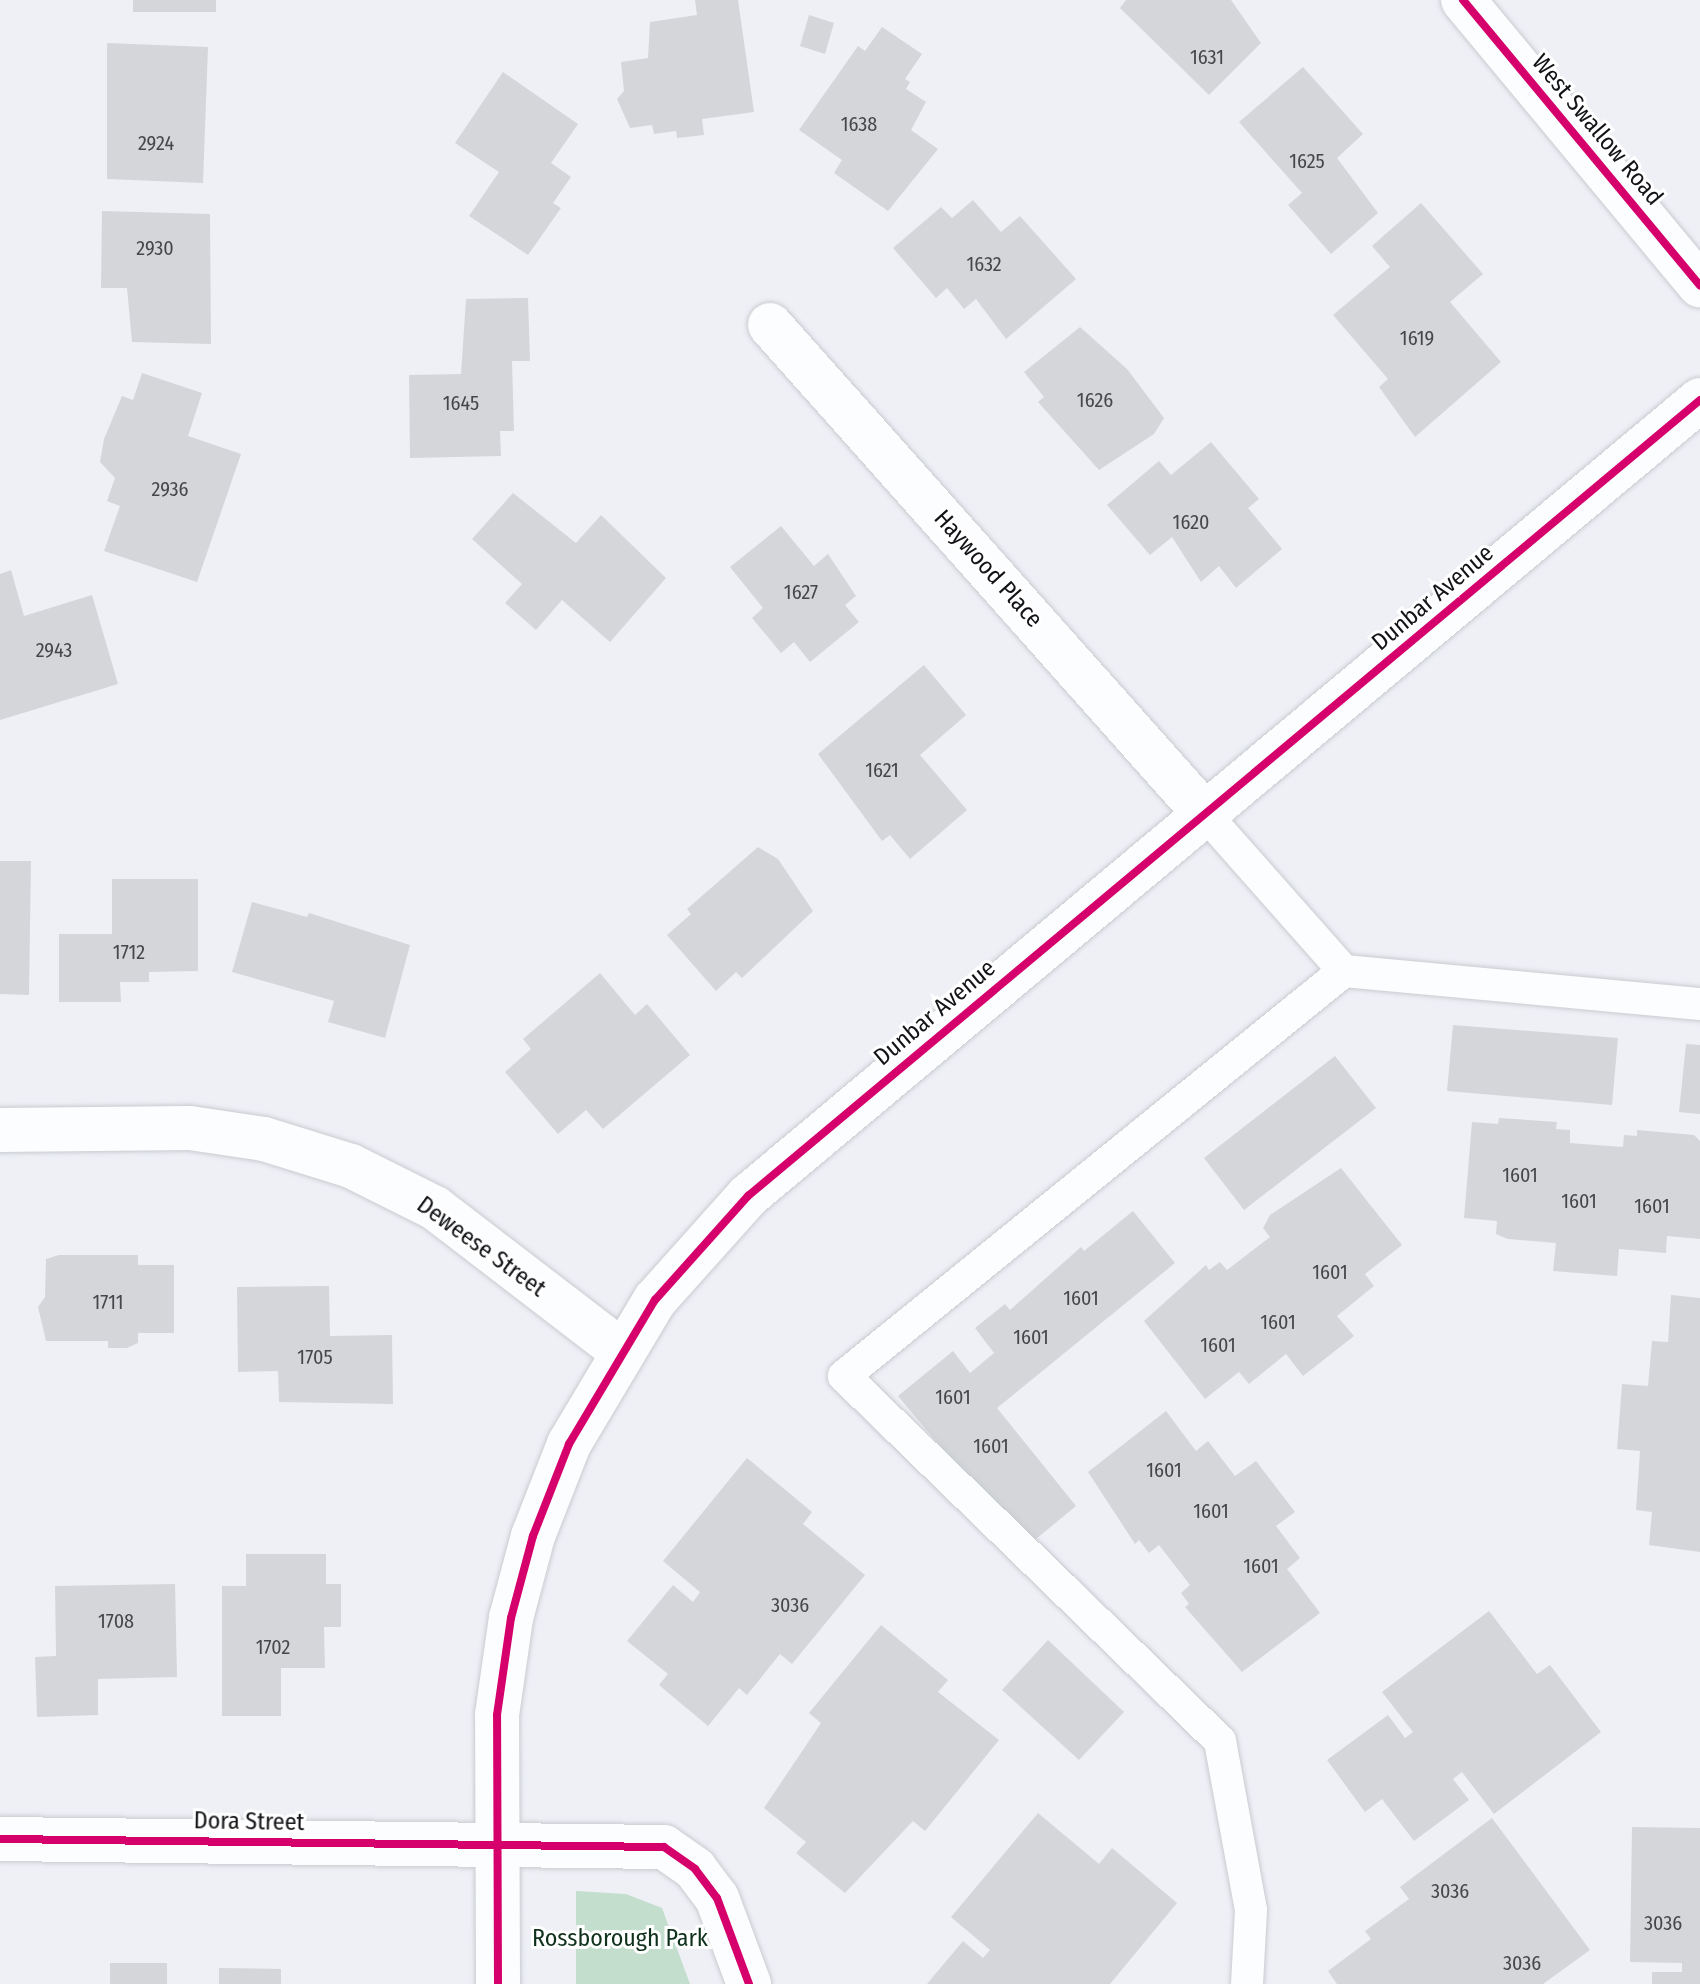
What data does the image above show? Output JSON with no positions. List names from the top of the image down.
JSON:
{
  "streets": {
    "street": [
      "West Swallow Road",
      "Haywood Place",
      "Dunbar Avenue",
      "Deweese Street",
      "Dora Street"
    ]
  },
  "crossings": [
    ["Haywood Place", "Dunbar Avenue"],
    ["Dunbar Avenue", "Deweese Street"],
    ["Dunbar Avenue", "Dora Street"]
  ],
  "parks": ["Rossborough Park"],
  "house_numbers": [
    "1631",
    "1638",
    "2924",
    "1625",
    "2930",
    "1632",
    "1619",
    "1626",
    "1645",
    "2936",
    "1620",
    "1627",
    "2943",
    "1621",
    "1712",
    "1601",
    "1601",
    "1601",
    "1601",
    "1601",
    "1711",
    "1601",
    "1601",
    "1601",
    "1705",
    "1601",
    "1601",
    "1601",
    "1601",
    "1601",
    "3036",
    "1708",
    "1702",
    "3036",
    "3036",
    "3036"
  ]
}
